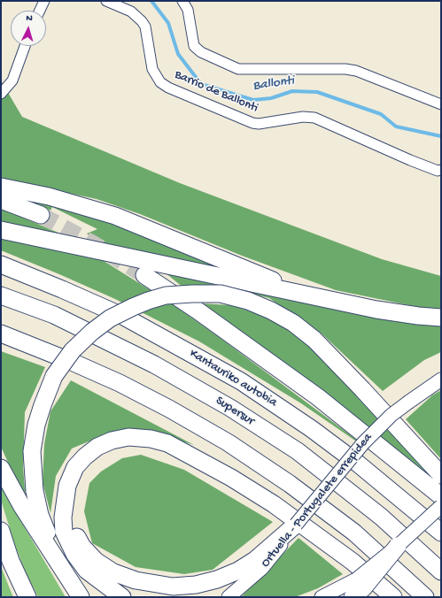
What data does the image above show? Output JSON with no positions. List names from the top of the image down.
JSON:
{
  "streets": {
    "highway": ["Kantauriko autobia", "Supersur"],
    "street": ["Barrio de Ballonti", "Ortuella - Portugalete errepidea"]
  },
  "water": ["Ballonti"],
  "north": "top"
}
